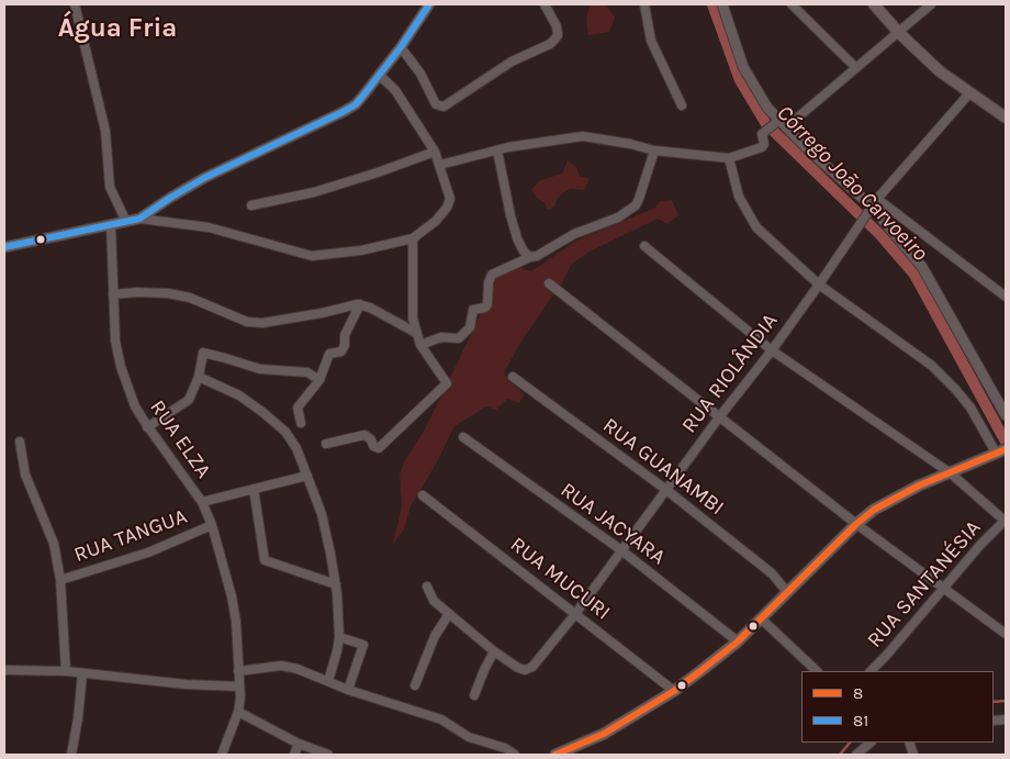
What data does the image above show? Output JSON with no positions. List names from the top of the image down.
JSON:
{
  "streets": {
    "street": [
      "RUA RIOLÂNDIA",
      "RUA ELZA",
      "RUA GUANAMBI",
      "RUA JACYARA",
      "RUA TANGUA",
      "RUA MUCURI",
      "RUA SANTANÉSIA"
    ]
  },
  "crossings": [
    ["RUA RIOLÂNDIA", "RUA GUANAMBI"],
    ["RUA RIOLÂNDIA", "RUA JACYARA"],
    ["RUA RIOLÂNDIA", "RUA MUCURI"],
    ["RUA ELZA", "RUA TANGUA"]
  ],
  "districts": ["Água Fria"],
  "water": ["Córrego João Carvoeiro"],
  "lines": ["transit line 81", "transit line 8"],
  "legend": ["8", "81"]
}
